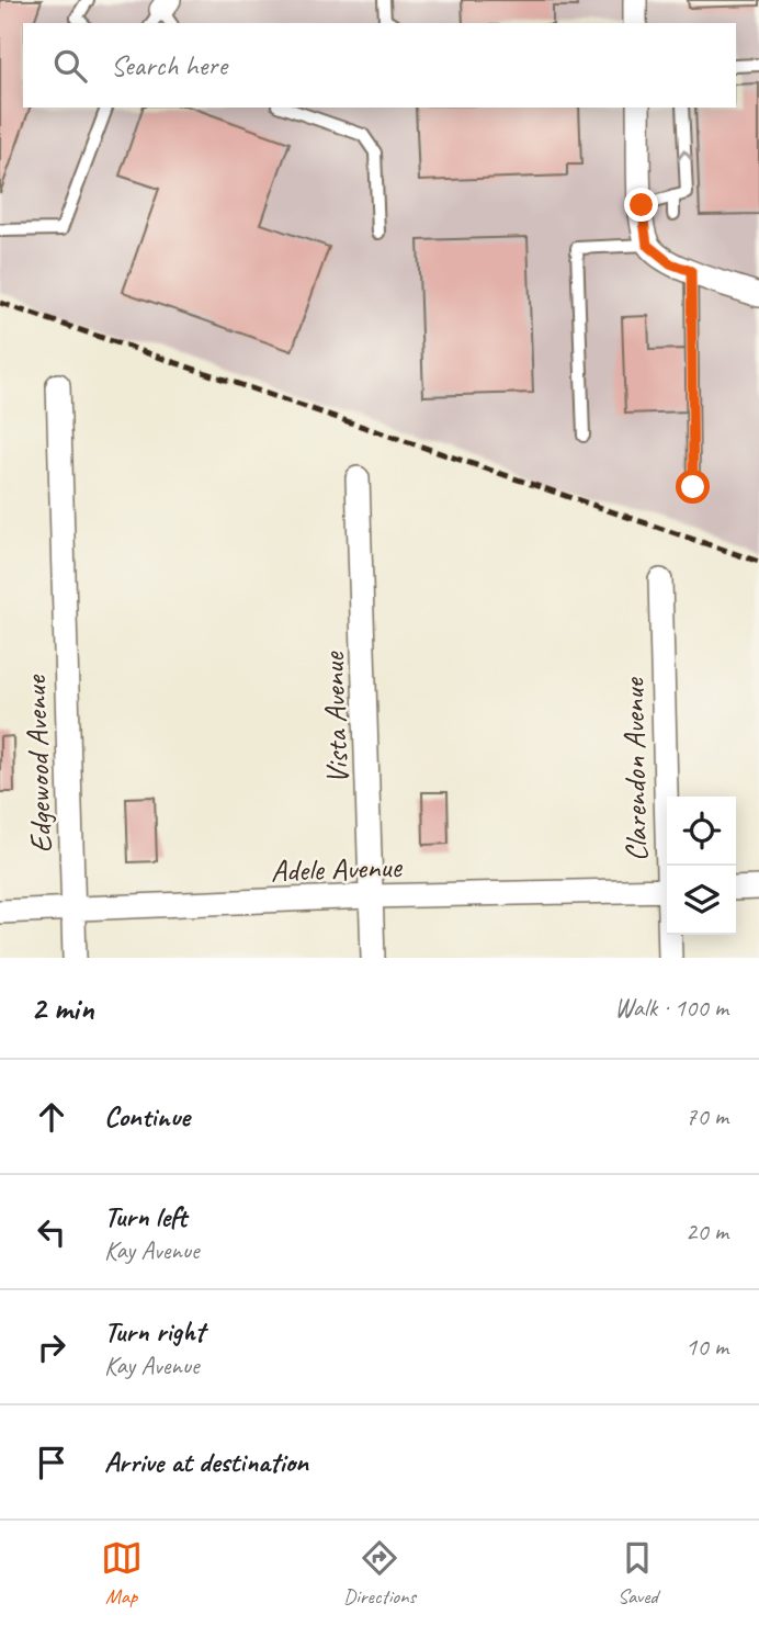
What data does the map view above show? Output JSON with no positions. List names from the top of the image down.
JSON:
{
  "streets": {
    "street": [
      "Vista Avenue",
      "Edgewood Avenue",
      "Clarendon Avenue",
      "Adele Avenue"
    ]
  },
  "crossings": [
    ["Vista Avenue", "Adele Avenue"],
    ["Edgewood Avenue", "Adele Avenue"]
  ],
  "page": {
    "search": "Search here",
    "heading": ["2 min", "Walk · 100 m"],
    "list": [
      ["Continue", "70 m"],
      ["Turn left", "Kay Avenue", "20 m"],
      ["Turn right", "Kay Avenue", "10 m"],
      "Arrive at destination"
    ],
    "nav": ["Map", "Directions", "Saved"]
  }
}
